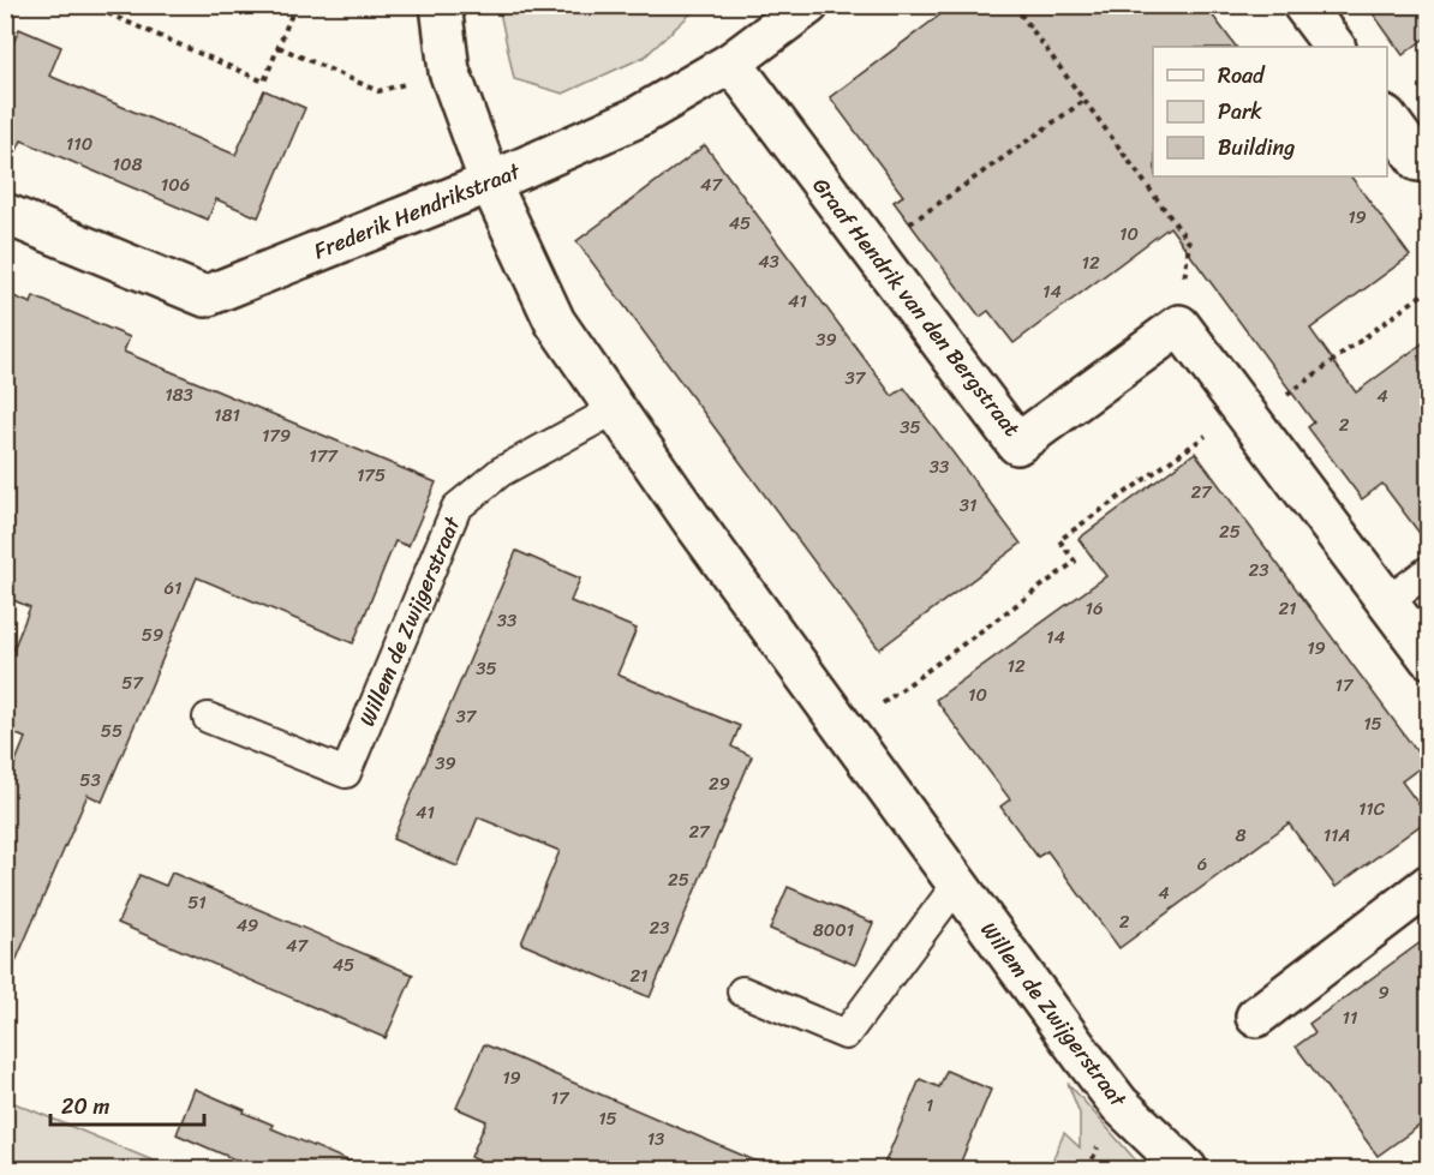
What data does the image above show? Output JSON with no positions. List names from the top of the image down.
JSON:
{
  "streets": {
    "street": ["Frederik Hendrikstraat", "Graaf Hendrik van den Bergstraat", "Willem de Zwijgerstraat"]
  },
  "crossings": [
    ["Frederik Hendrikstraat", "Graaf Hendrik van den Bergstraat"],
    ["Frederik Hendrikstraat", "Willem de Zwijgerstraat"]
  ],
  "house_numbers": [
    "110",
    "108",
    "106",
    "47",
    "19",
    "45",
    "10",
    "43",
    "12",
    "14",
    "41",
    "39",
    "37",
    "183",
    "4",
    "181",
    "2",
    "35",
    "179",
    "177",
    "33",
    "175",
    "27",
    "31",
    "25",
    "23",
    "61",
    "16",
    "21",
    "33",
    "59",
    "14",
    "19",
    "12",
    "35",
    "57",
    "17",
    "10",
    "37",
    "15",
    "55",
    "39",
    "53",
    "29",
    "11C",
    "41",
    "27",
    "8",
    "11A",
    "6",
    "25",
    "4",
    "51",
    "2",
    "49",
    "23",
    "8001",
    "47",
    "45",
    "21",
    "9",
    "11",
    "19",
    "17",
    "1",
    "15",
    "13"
  ],
  "legend": ["Road", "Park", "Building"],
  "scale_bar": "20 m"
}
